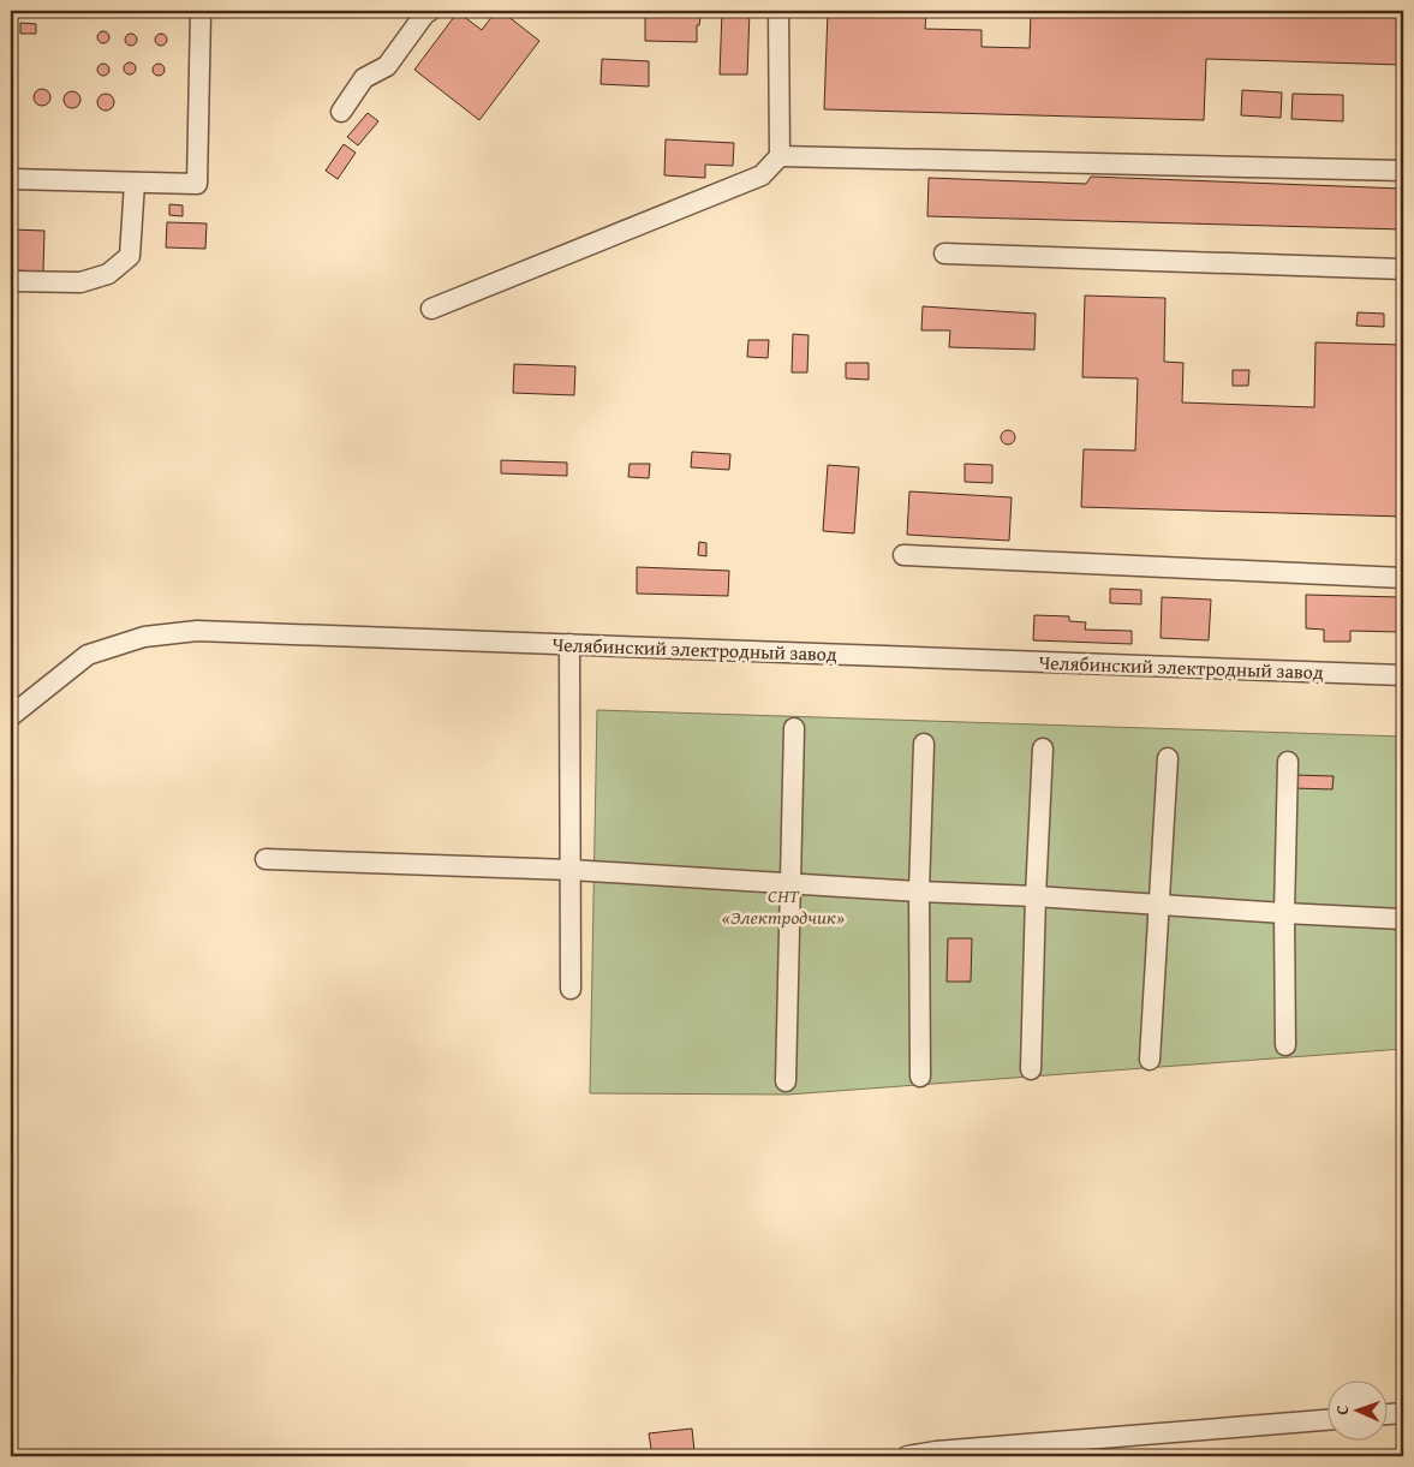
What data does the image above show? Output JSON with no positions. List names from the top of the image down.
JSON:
{
  "streets": {
    "street": ["Челябинский электродный завод"]
  },
  "parks": ["СНТ «Электродчик»"],
  "north": "left"
}
